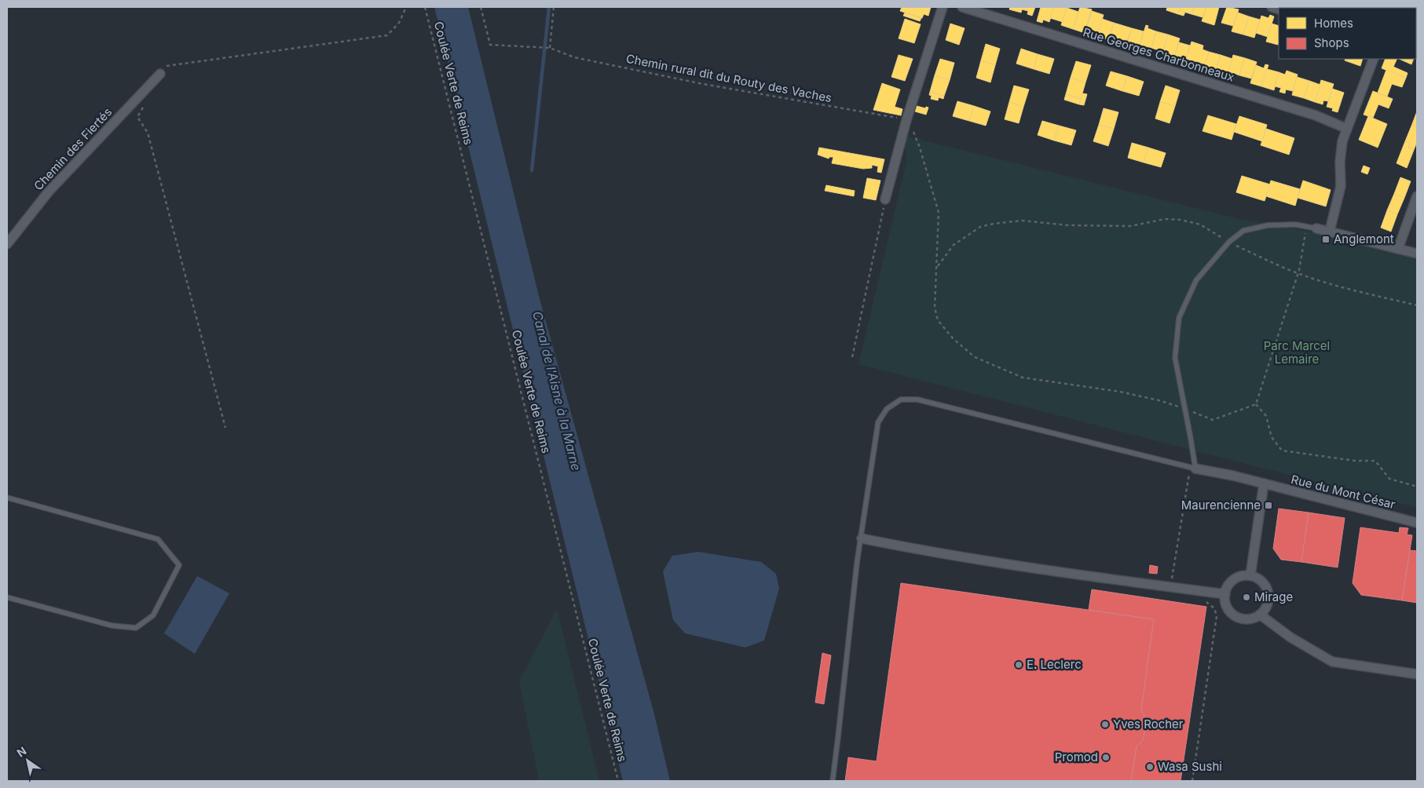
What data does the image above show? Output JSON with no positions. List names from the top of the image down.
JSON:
{
  "streets": {
    "street": ["Rue Georges Charbonneaux", "Chemin des Fiertés", "Rue du Mont César"],
    "path": ["Chemin rural dit du Routy des Vaches", "Coulée Verte de Reims"]
  },
  "water": ["Canal de l'Aisne à la Marne"],
  "parks": ["Parc Marcel Lemaire"],
  "places": {
    "transit": ["Anglemont", "Maurencienne"],
    "other": [
      "Mirage",
      "E. Leclerc",
      "Yves Rocher",
      "Promod",
      "Wasa Sushi"
    ]
  },
  "legend": ["Homes", "Shops"],
  "north": "top left"
}
